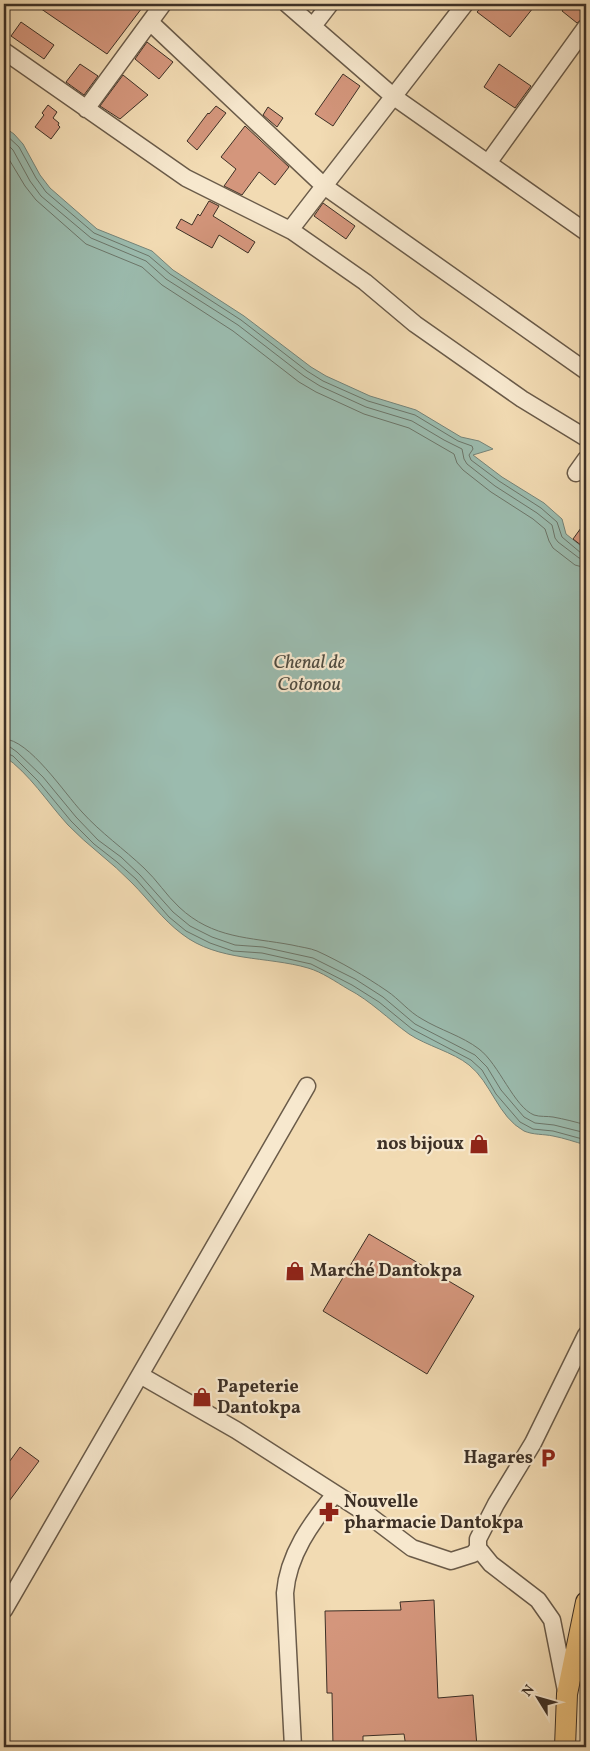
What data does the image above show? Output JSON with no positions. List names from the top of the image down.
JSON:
{
  "water": ["Chenal de Cotonou"],
  "places": {
    "shop": ["nos bijoux", "Marché Dantokpa", "Papeterie Dantokpa"],
    "parking": ["Hagares"],
    "pharmacy": ["Nouvelle pharmacie Dantokpa"]
  },
  "north": "top left"
}
